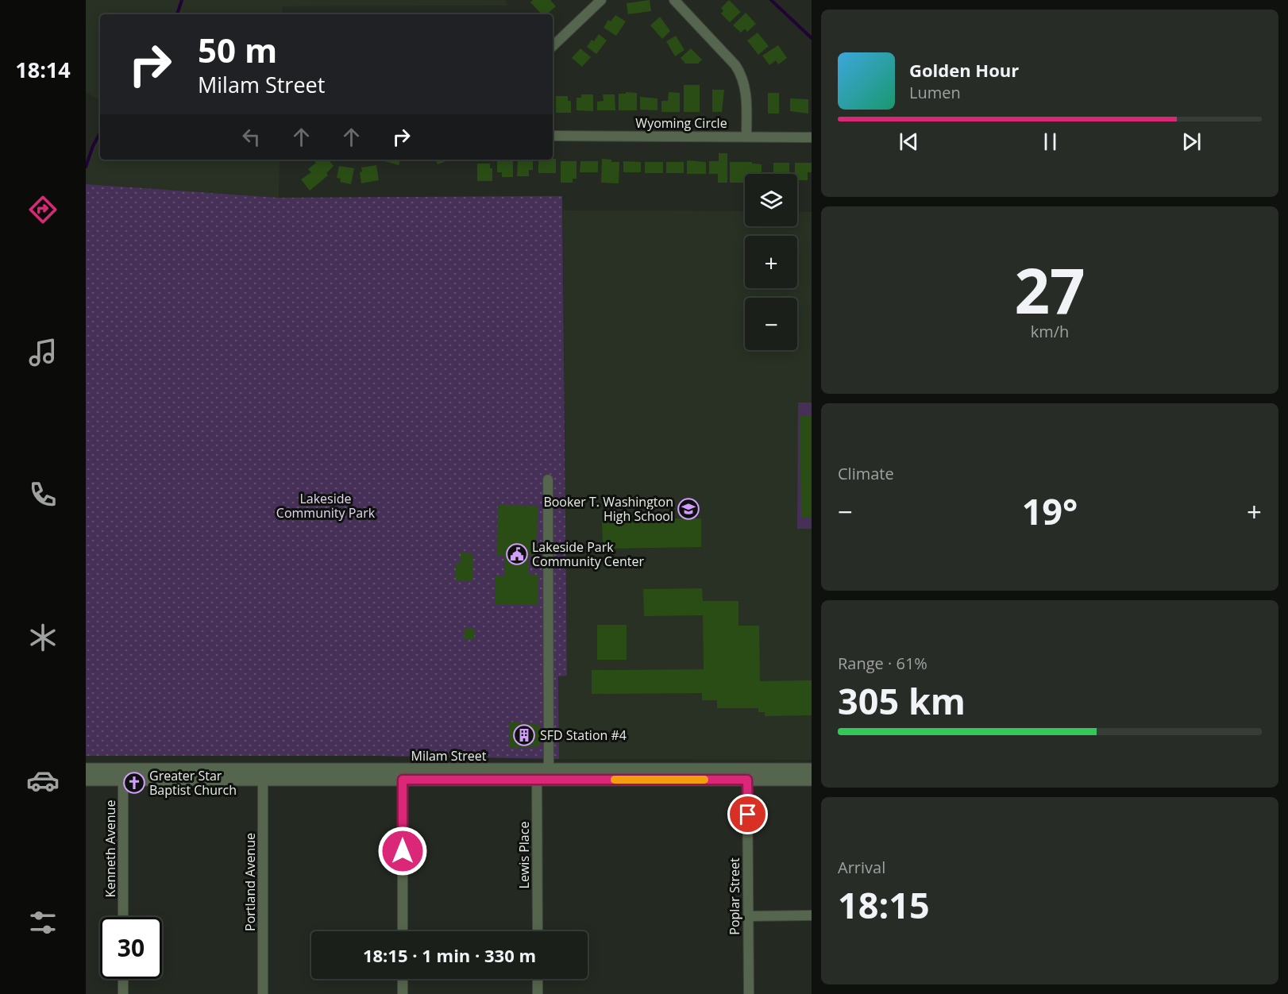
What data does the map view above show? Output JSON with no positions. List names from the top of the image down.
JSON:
{
  "streets": {
    "street": [
      "Wyoming Circle",
      "Milam Street",
      "Kenneth Avenue",
      "Lewis Place",
      "Portland Avenue",
      "Poplar Street"
    ]
  },
  "crossings": [
    ["Milam Street", "Kenneth Avenue"],
    ["Milam Street", "Lewis Place"],
    ["Milam Street", "Portland Avenue"],
    ["Milam Street", "Poplar Street"]
  ],
  "parks": ["Lakeside Community Park"],
  "places": {
    "school or university": ["Booker T. Washington High School"],
    "public building": ["Lakeside Park Community Center"],
    "building": ["SFD Station #4"],
    "church": ["Greater Star Baptist Church"]
  },
  "page": {
    "tabs": "18:14",
    "turn": ["50 m", "Milam Street"],
    "song": ["Golden Hour", "Lumen"],
    "map_buttons": ["+", "−"],
    "tile": [
      ["27", "km/h"],
      "Climate",
      ["Range · 61%", "305 km"],
      ["Arrival", "18:15"]
    ],
    "heat": ["−", "19°", "+"],
    "limit": "30",
    "trip": "18:15 · 1 min · 330 m"
  }
}
